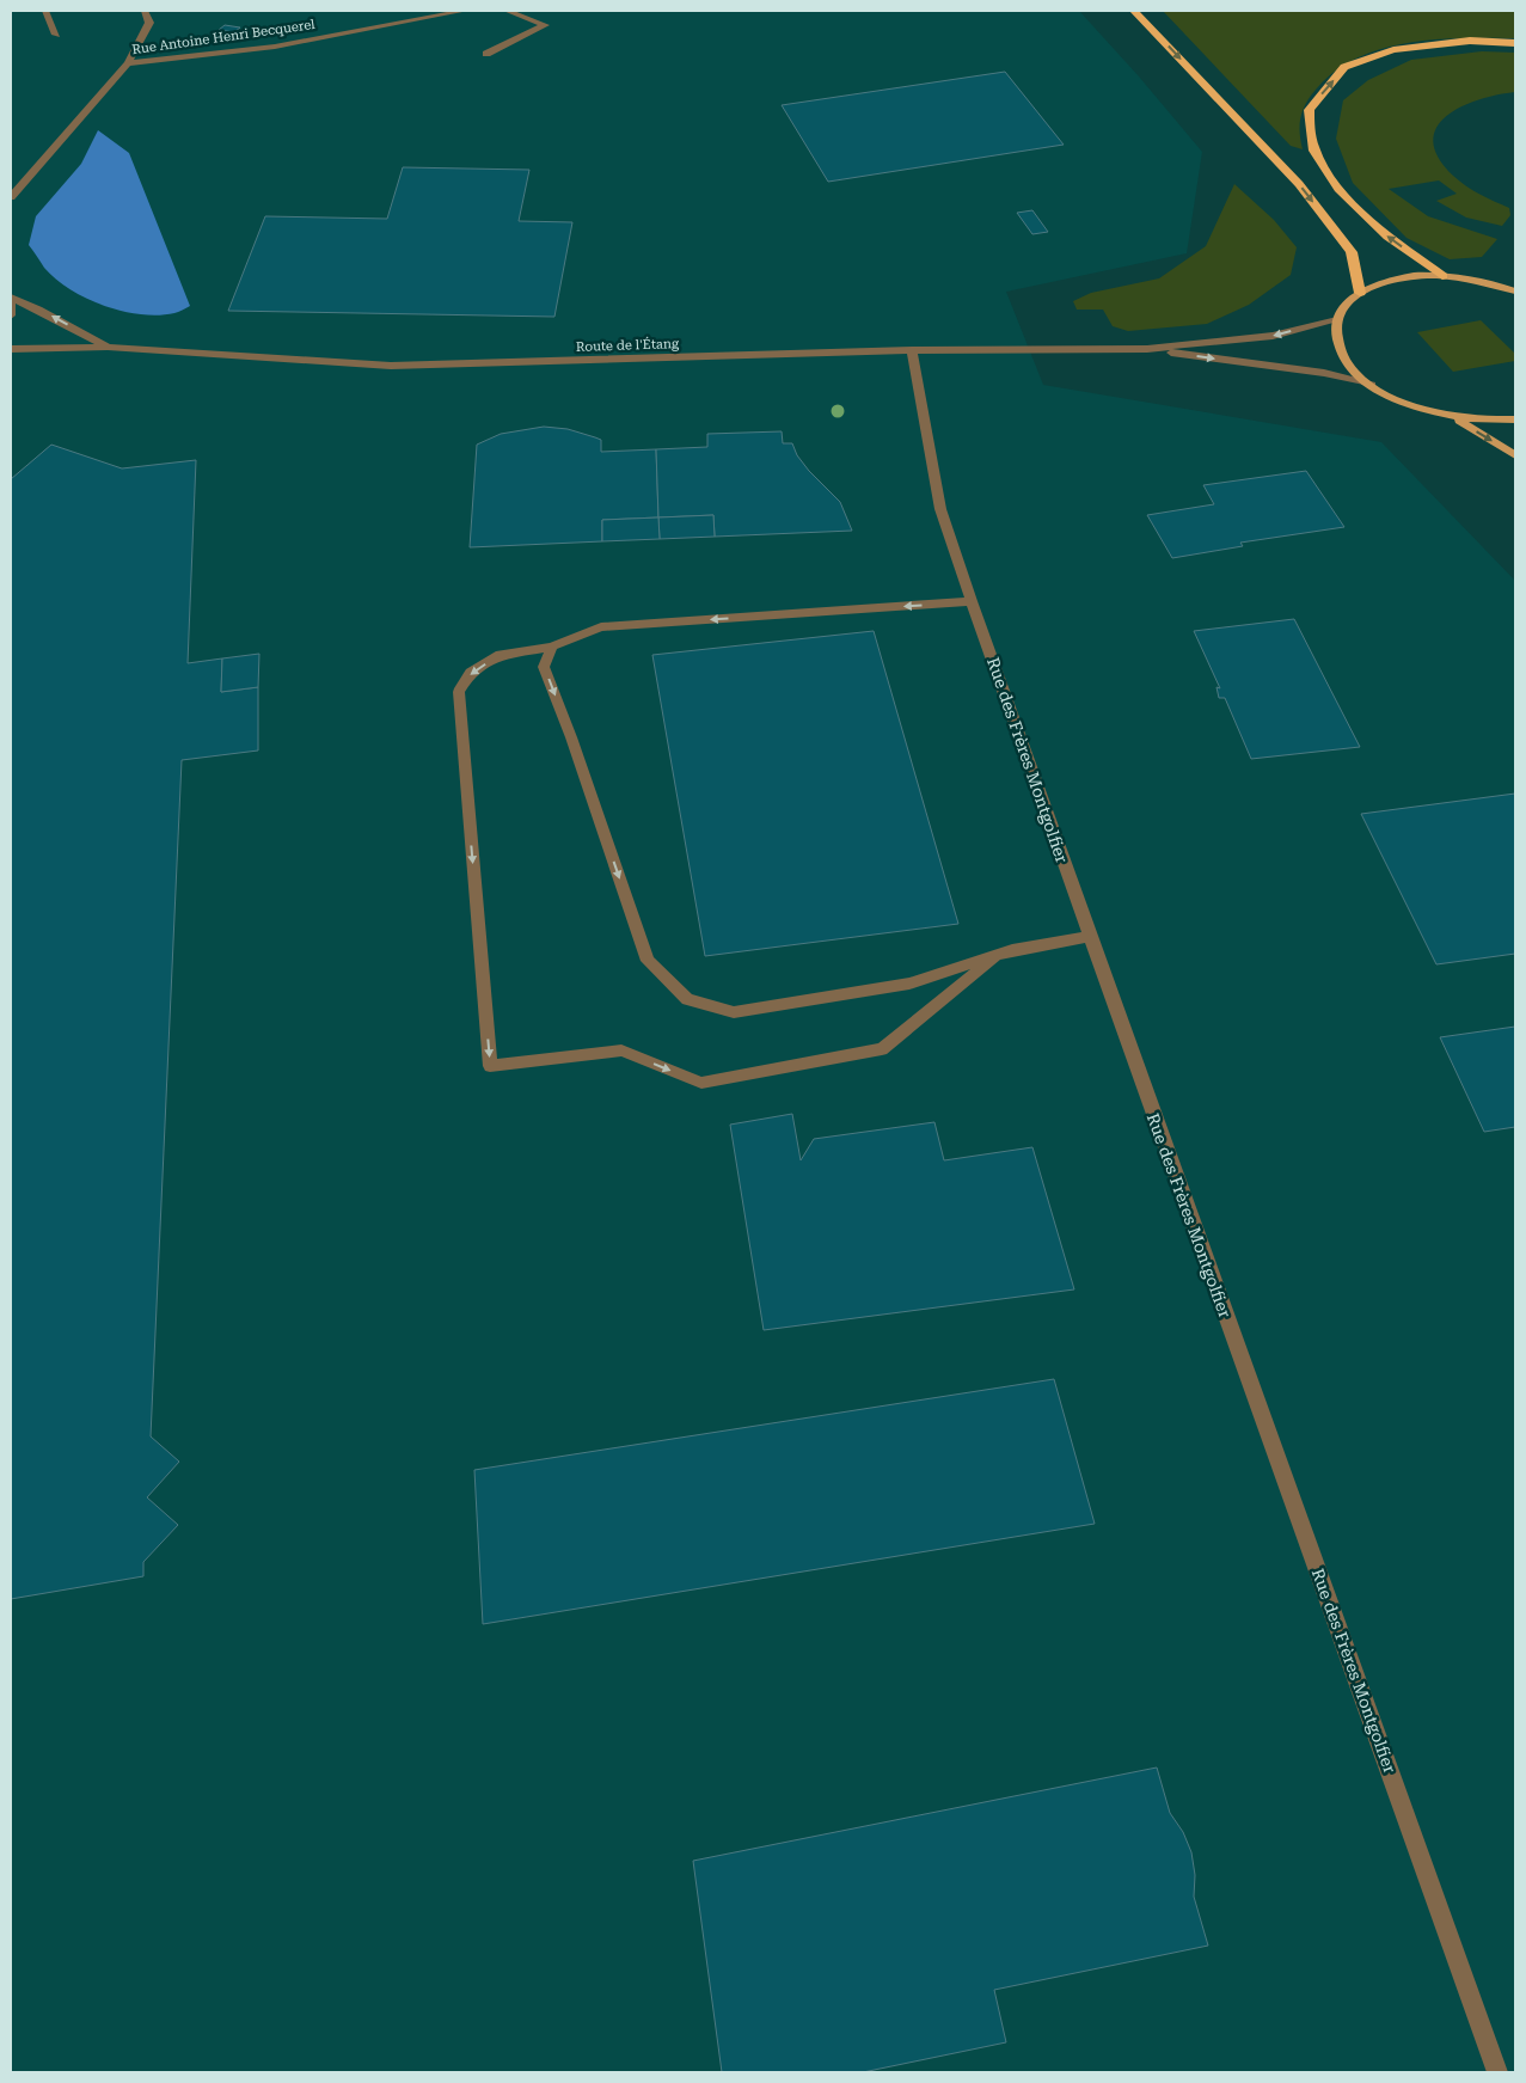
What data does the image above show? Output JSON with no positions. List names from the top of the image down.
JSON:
{
  "streets": {
    "street": ["Rue Antoine Henri Becquerel", "Route de l'Étang", "Rue des Frères Montgolfier"]
  },
  "crossings": [
    ["Route de l'Étang", "Rue des Frères Montgolfier"]
  ]
}
